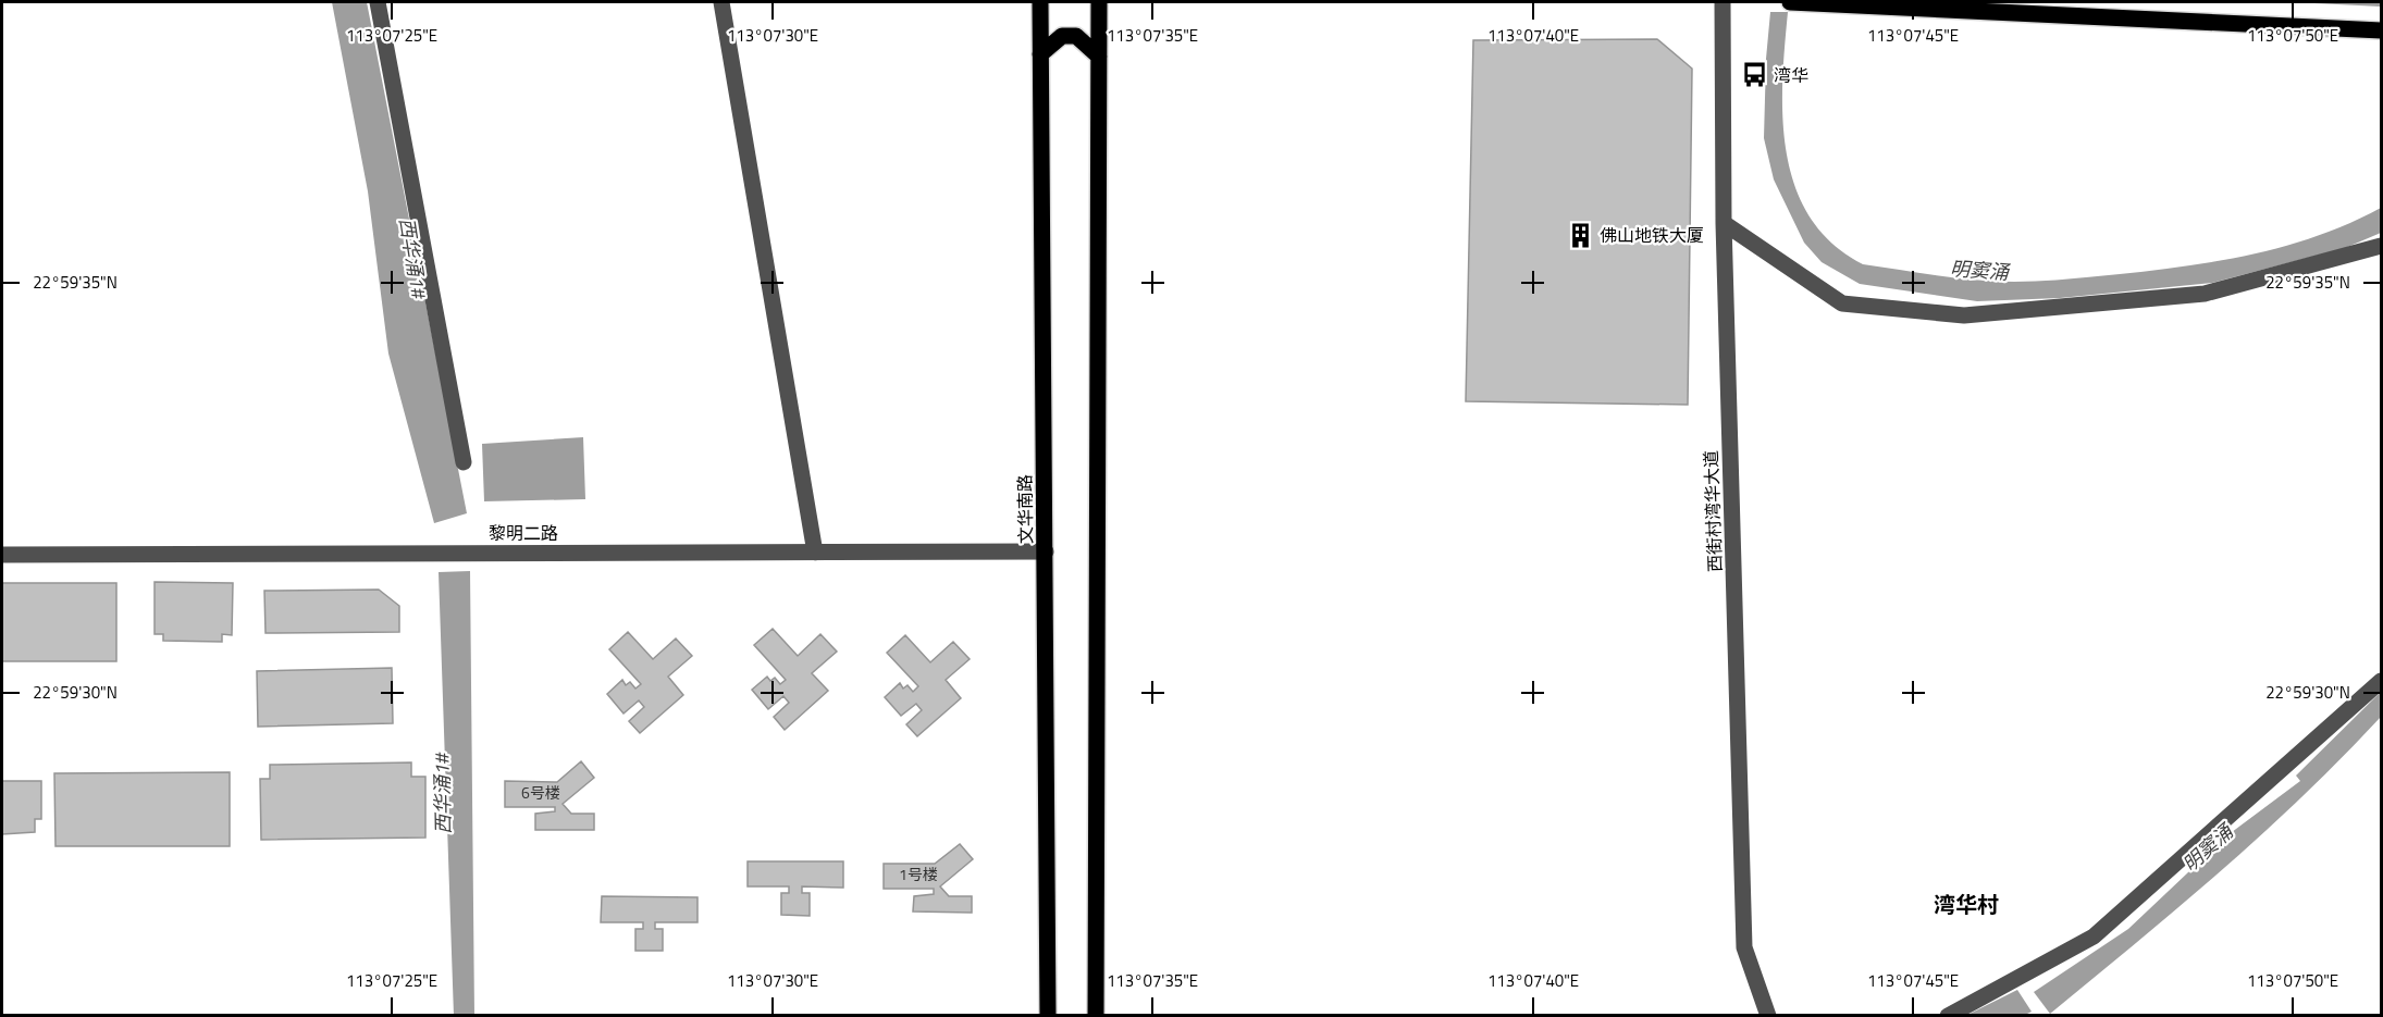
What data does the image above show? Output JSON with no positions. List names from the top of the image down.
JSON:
{
  "streets": {
    "main road": ["文华南路"],
    "street": ["西街村湾华大道", "黎明二路"]
  },
  "crossings": [
    ["文华南路", "黎明二路"]
  ],
  "districts": ["湾华村"],
  "water": ["西华涌1#", "明窦涌"],
  "places": {
    "bus stop": ["湾华"],
    "building": ["佛山地铁大厦"]
  },
  "house_numbers": ["6号楼", "1号楼"],
  "coordinates": [
    "113°07'25\"E",
    "113°07'30\"E",
    "113°07'35\"E",
    "113°07'40\"E",
    "113°07'45\"E",
    "113°07'50\"E",
    "22°59'35\"N",
    "22°59'30\"N"
  ]
}
